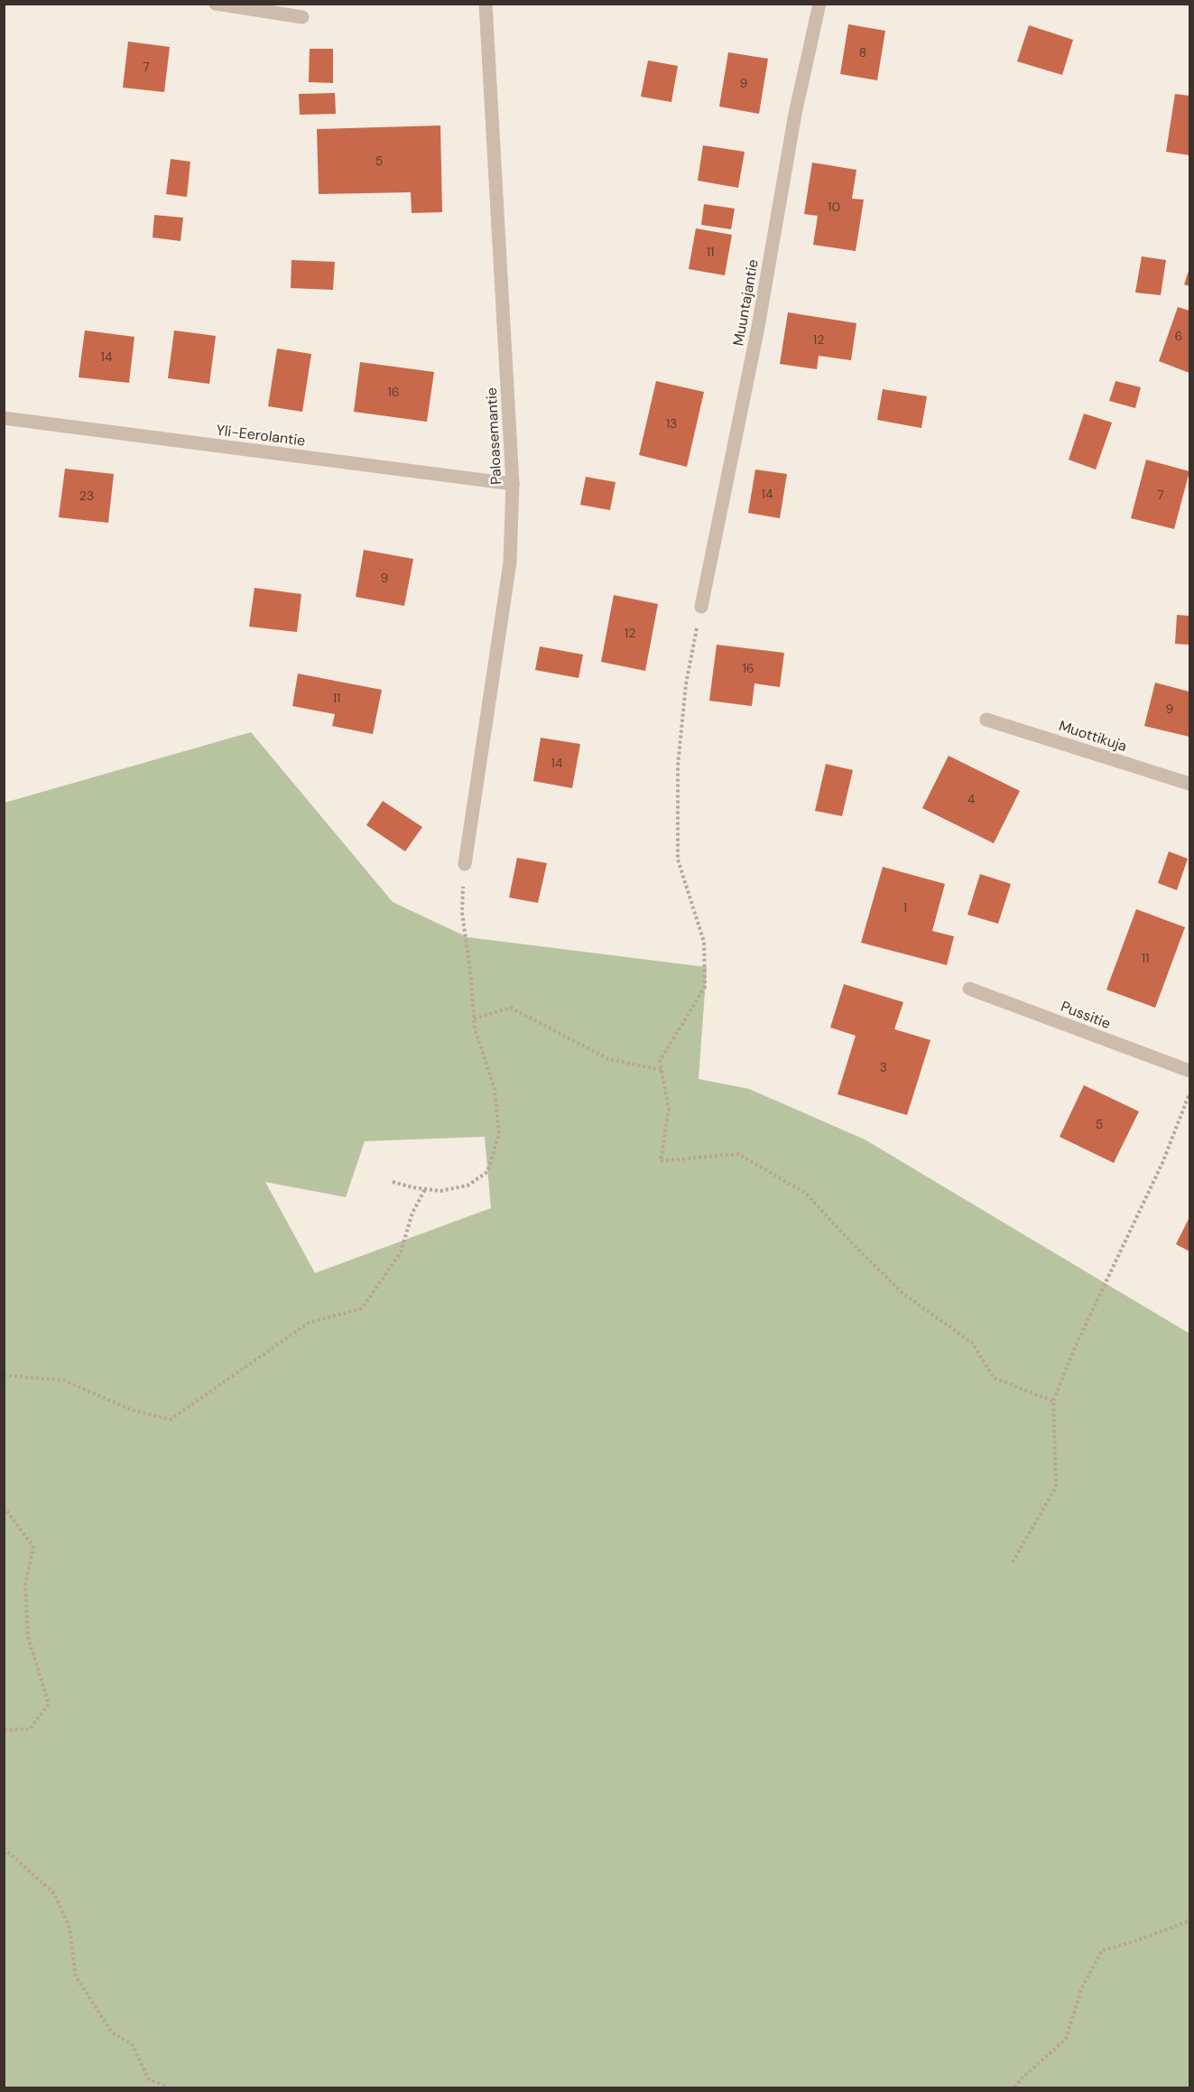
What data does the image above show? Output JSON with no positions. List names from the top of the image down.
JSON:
{
  "streets": {
    "street": [
      "Muuntajantie",
      "Yli-Eerolantie",
      "Paloasemantie",
      "Muottikuja",
      "Pussitie"
    ]
  },
  "crossings": [
    ["Yli-Eerolantie", "Paloasemantie"]
  ],
  "house_numbers": [
    "8",
    "7",
    "9",
    "5",
    "10",
    "11",
    "6",
    "12",
    "14",
    "16",
    "13",
    "14",
    "7",
    "23",
    "9",
    "12",
    "16",
    "11",
    "9",
    "14",
    "4",
    "1",
    "11",
    "3",
    "5"
  ]
}
